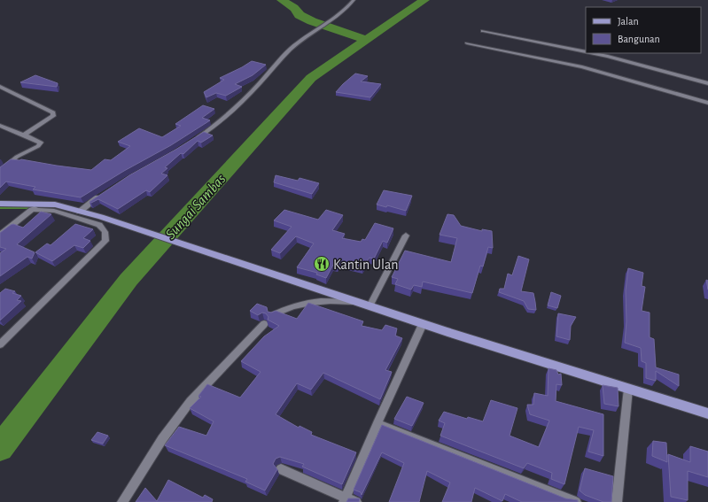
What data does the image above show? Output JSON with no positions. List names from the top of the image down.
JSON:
{
  "water": ["Sungai Sambas"],
  "places": {
    "restaurant": ["Kantin Ulan"]
  },
  "legend": ["Jalan", "Bangunan"]
}
